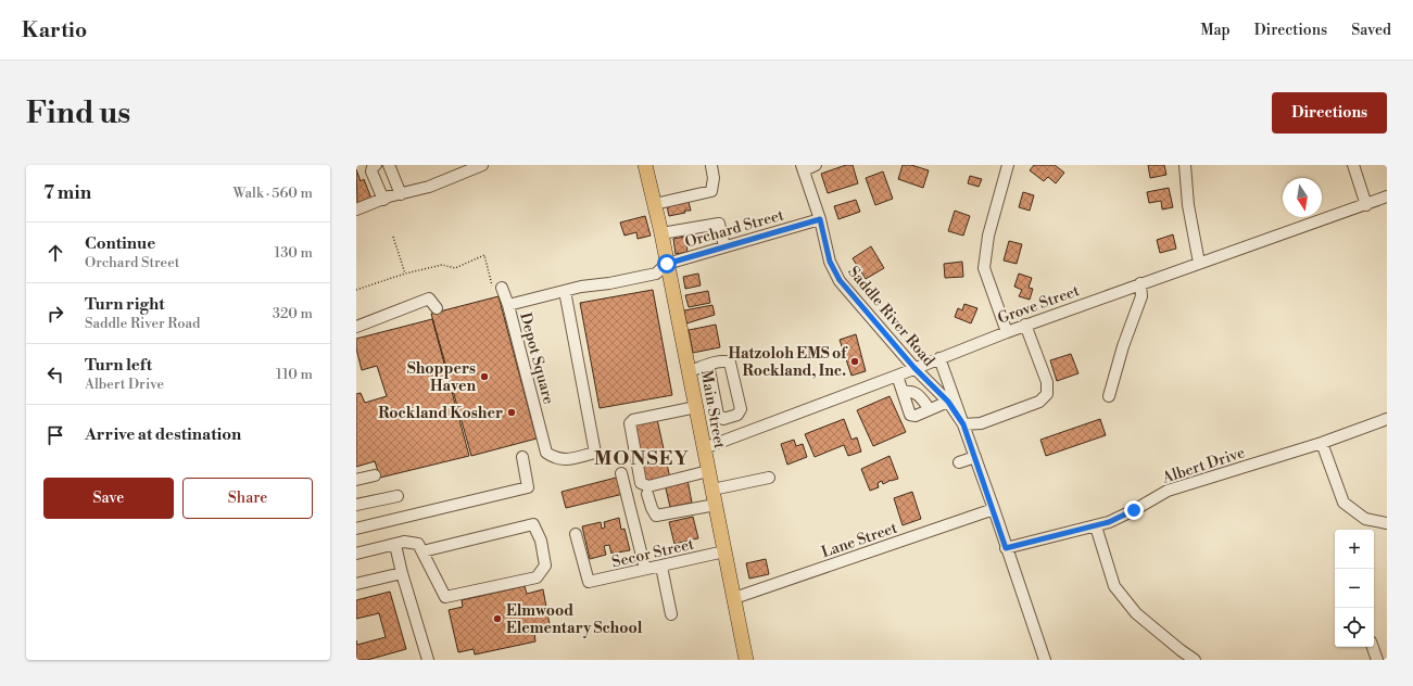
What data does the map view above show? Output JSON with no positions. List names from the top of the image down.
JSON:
{
  "streets": {
    "main road": ["Main Street"],
    "street": [
      "Orchard Street",
      "Grove Street",
      "Saddle River Road",
      "Depot Square",
      "Albert Drive",
      "Lane Street",
      "Secor Street"
    ]
  },
  "crossings": [
    ["Orchard Street", "Saddle River Road"],
    ["Orchard Street", "Depot Square"],
    ["Orchard Street", "Main Street"],
    ["Grove Street", "Saddle River Road"],
    ["Grove Street", "Main Street"],
    ["Saddle River Road", "Albert Drive"],
    ["Saddle River Road", "Lane Street"],
    ["Main Street", "Lane Street"],
    ["Main Street", "Secor Street"]
  ],
  "districts": ["MONSEY"],
  "places": [
    "Hatzoloh EMS of Rockland, Inc.",
    "Shoppers Haven",
    "Rockland Kosher",
    "Elmwood Elementary School"
  ],
  "north": "bottom",
  "page": {
    "header": "Kartio",
    "nav": ["Map", "Directions", "Saved"],
    "buttons": [
      "Directions",
      ["Save", "Share"]
    ],
    "title": "Find us",
    "heading": ["7 min", "Walk · 560 m"],
    "list": [
      ["Continue", "Orchard Street", "130 m"],
      ["Turn right", "Saddle River Road", "320 m"],
      ["Turn left", "Albert Drive", "110 m"],
      "Arrive at destination"
    ],
    "map_buttons": ["+", "−"]
  }
}
